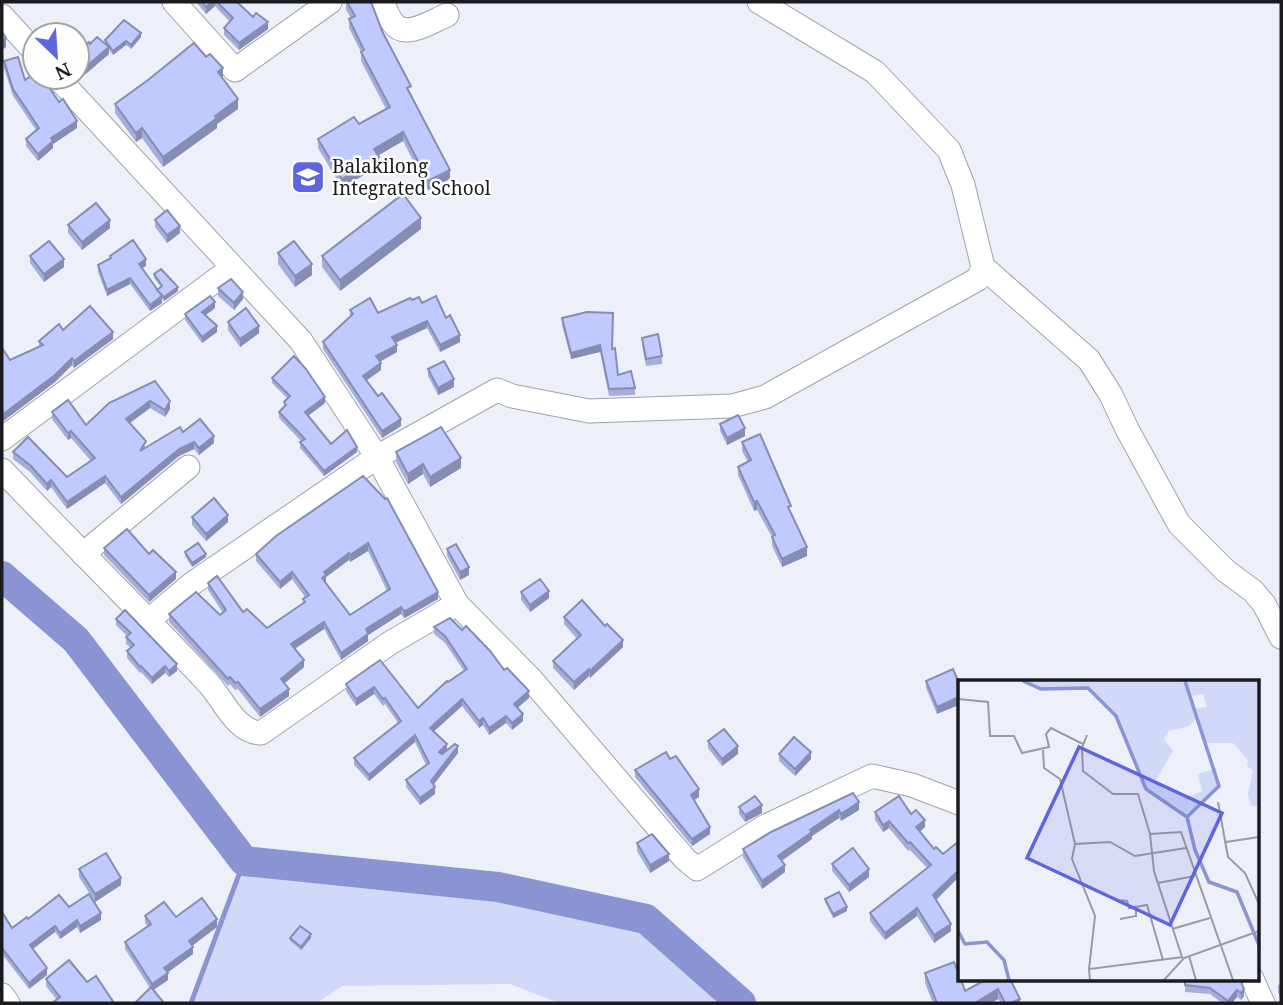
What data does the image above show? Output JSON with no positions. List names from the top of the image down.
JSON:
{
  "places": {
    "school or university": ["Balakilong Integrated School"]
  },
  "north": "bottom right"
}
